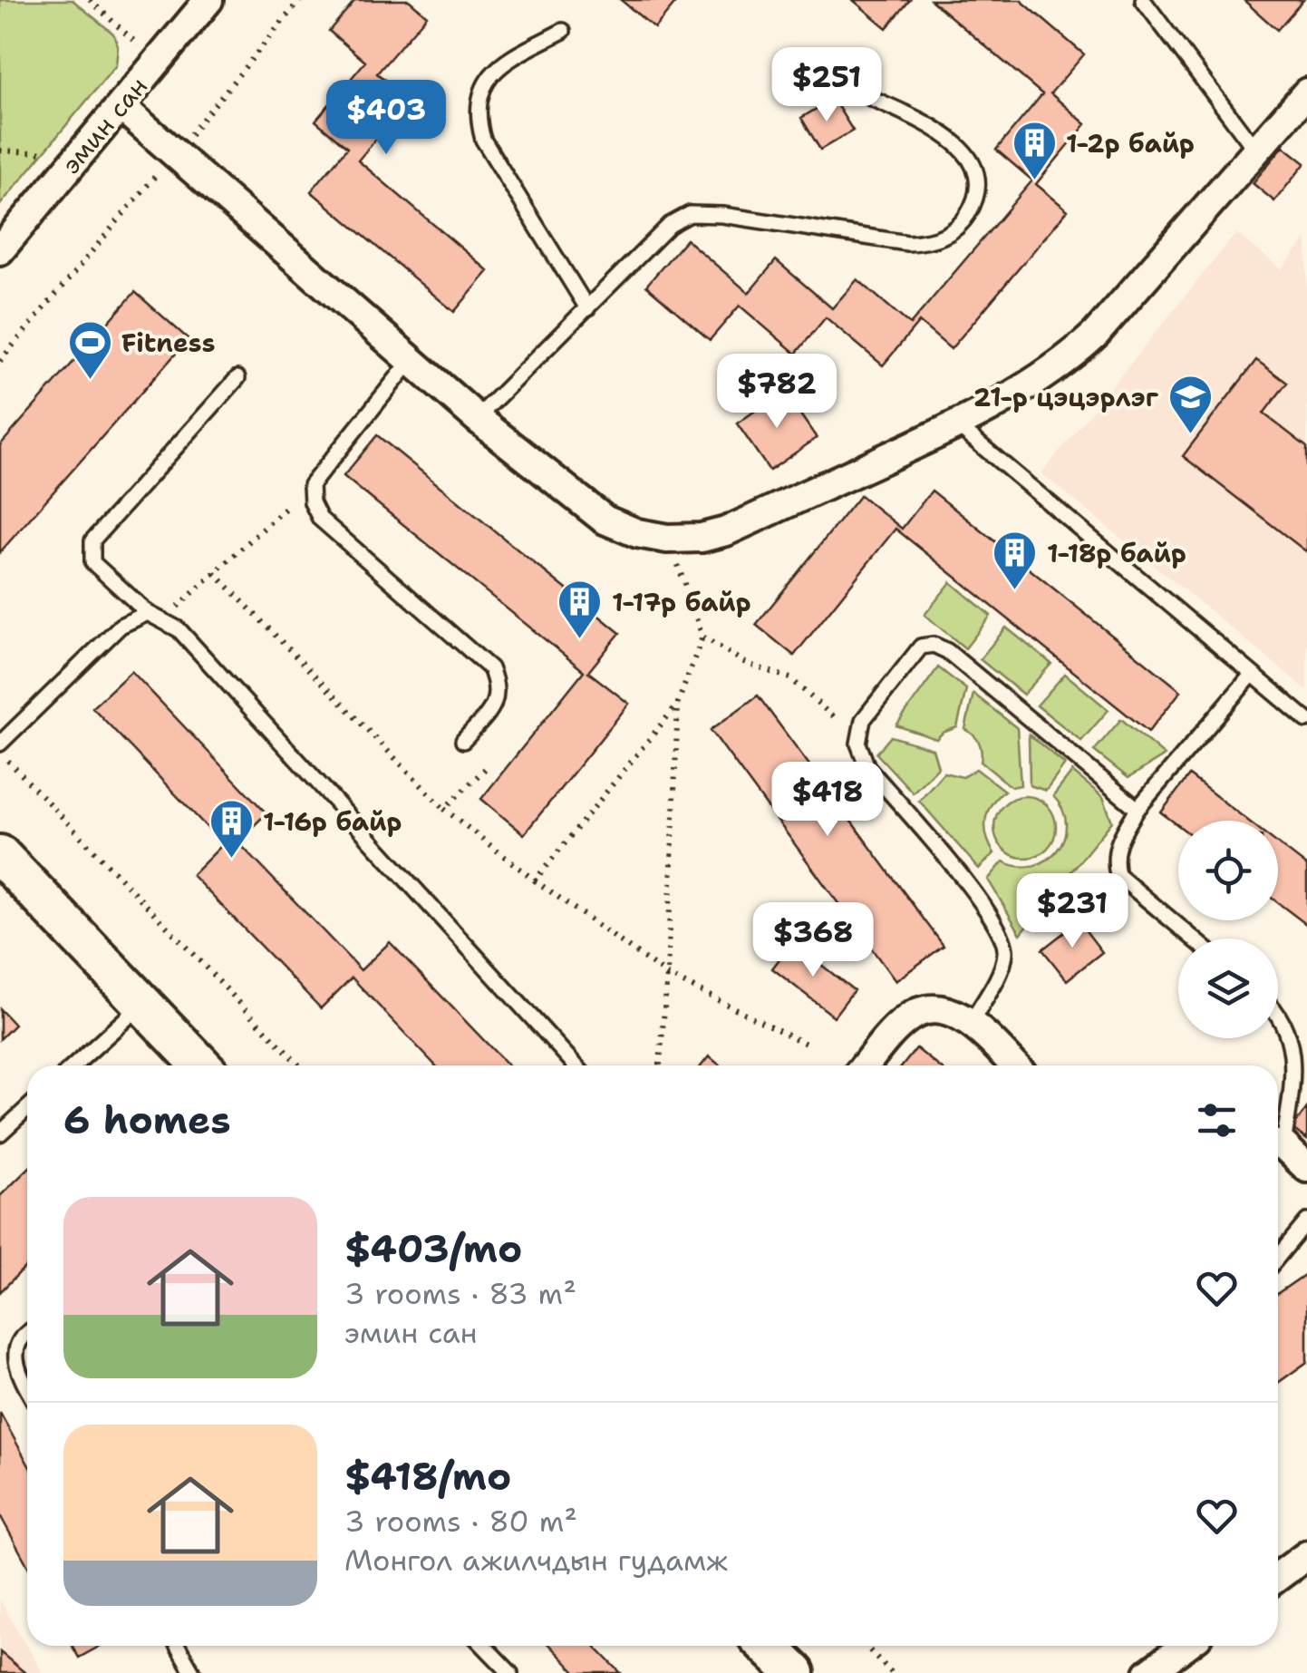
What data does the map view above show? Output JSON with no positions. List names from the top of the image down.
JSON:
{
  "streets": {
    "street": ["эмин сан"]
  },
  "places": {
    "building": [
      "1-2р байр",
      "1-18р байр",
      "1-17р байр",
      "1-16р байр"
    ],
    "sports": ["Fitness"],
    "school or university": ["21-р цэцэрлэг"]
  },
  "page": {
    "price": [
      "$251",
      "$403",
      "$782",
      "$418",
      "$231",
      "$368"
    ],
    "heading": "6 homes",
    "list": [
      {
        "name": "$403/mo",
        "note": "3 rooms · 83 m² · эмин сан"
      },
      {
        "name": "$418/mo",
        "note": "3 rooms · 80 m² · Монгол ажилчдын гудамж"
      }
    ]
  }
}
